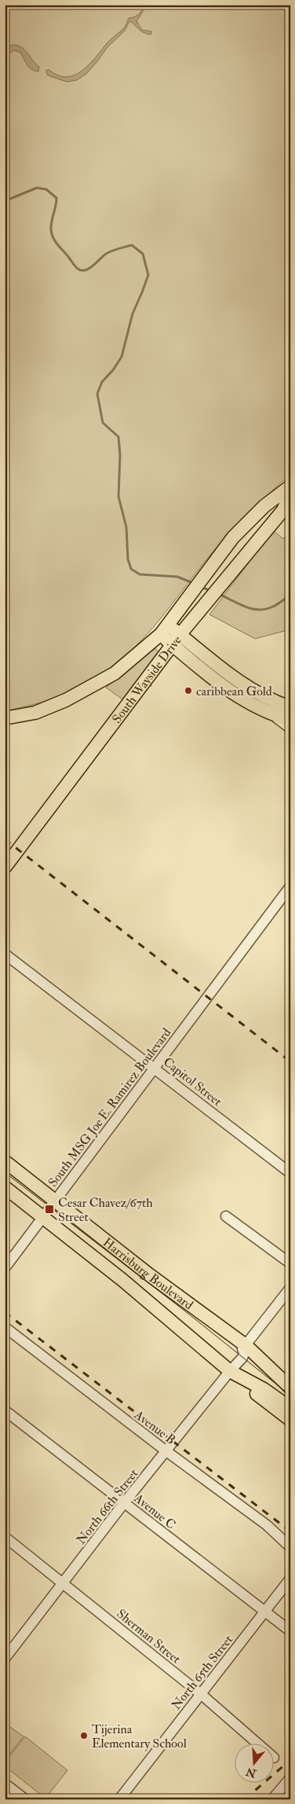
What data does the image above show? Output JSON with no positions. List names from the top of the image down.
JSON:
{
  "streets": {
    "main road": ["South Wayside Drive", "Harrisburg Boulevard"],
    "street": [
      "Capitol Street",
      "South MSG Joe E. Ramirez Boulevard",
      "Avenue B",
      "North 66th Street",
      "Avenue C",
      "Sherman Street",
      "North 65th Street"
    ]
  },
  "crossings": [
    ["Capitol Street", "South MSG Joe E. Ramirez Boulevard"],
    ["South MSG Joe E. Ramirez Boulevard", "Harrisburg Boulevard"],
    ["Harrisburg Boulevard", "North 66th Street"],
    ["Avenue B", "North 66th Street"],
    ["North 66th Street", "Avenue C"],
    ["North 66th Street", "Sherman Street"],
    ["Avenue C", "North 65th Street"],
    ["Sherman Street", "North 65th Street"]
  ],
  "places": {
    "other": ["caribbean Gold", "Tijerina Elementary School"],
    "transit": ["Cesar Chavez/67th Street"]
  },
  "north": "bottom"
}
